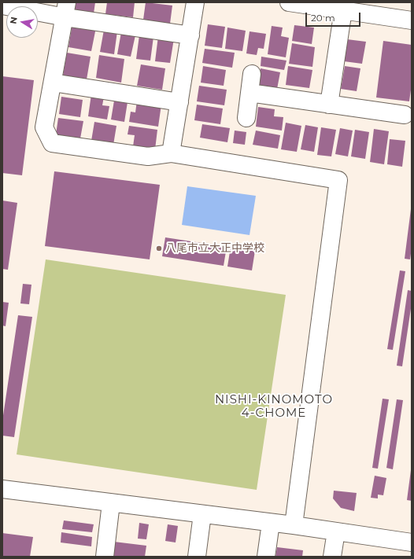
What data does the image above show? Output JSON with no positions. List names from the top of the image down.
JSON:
{
  "districts": ["NISHI-KINOMOTO 4-CHOME"],
  "places": ["八尾市立大正中学校"],
  "scale_bar": "20 m",
  "north": "left"
}
